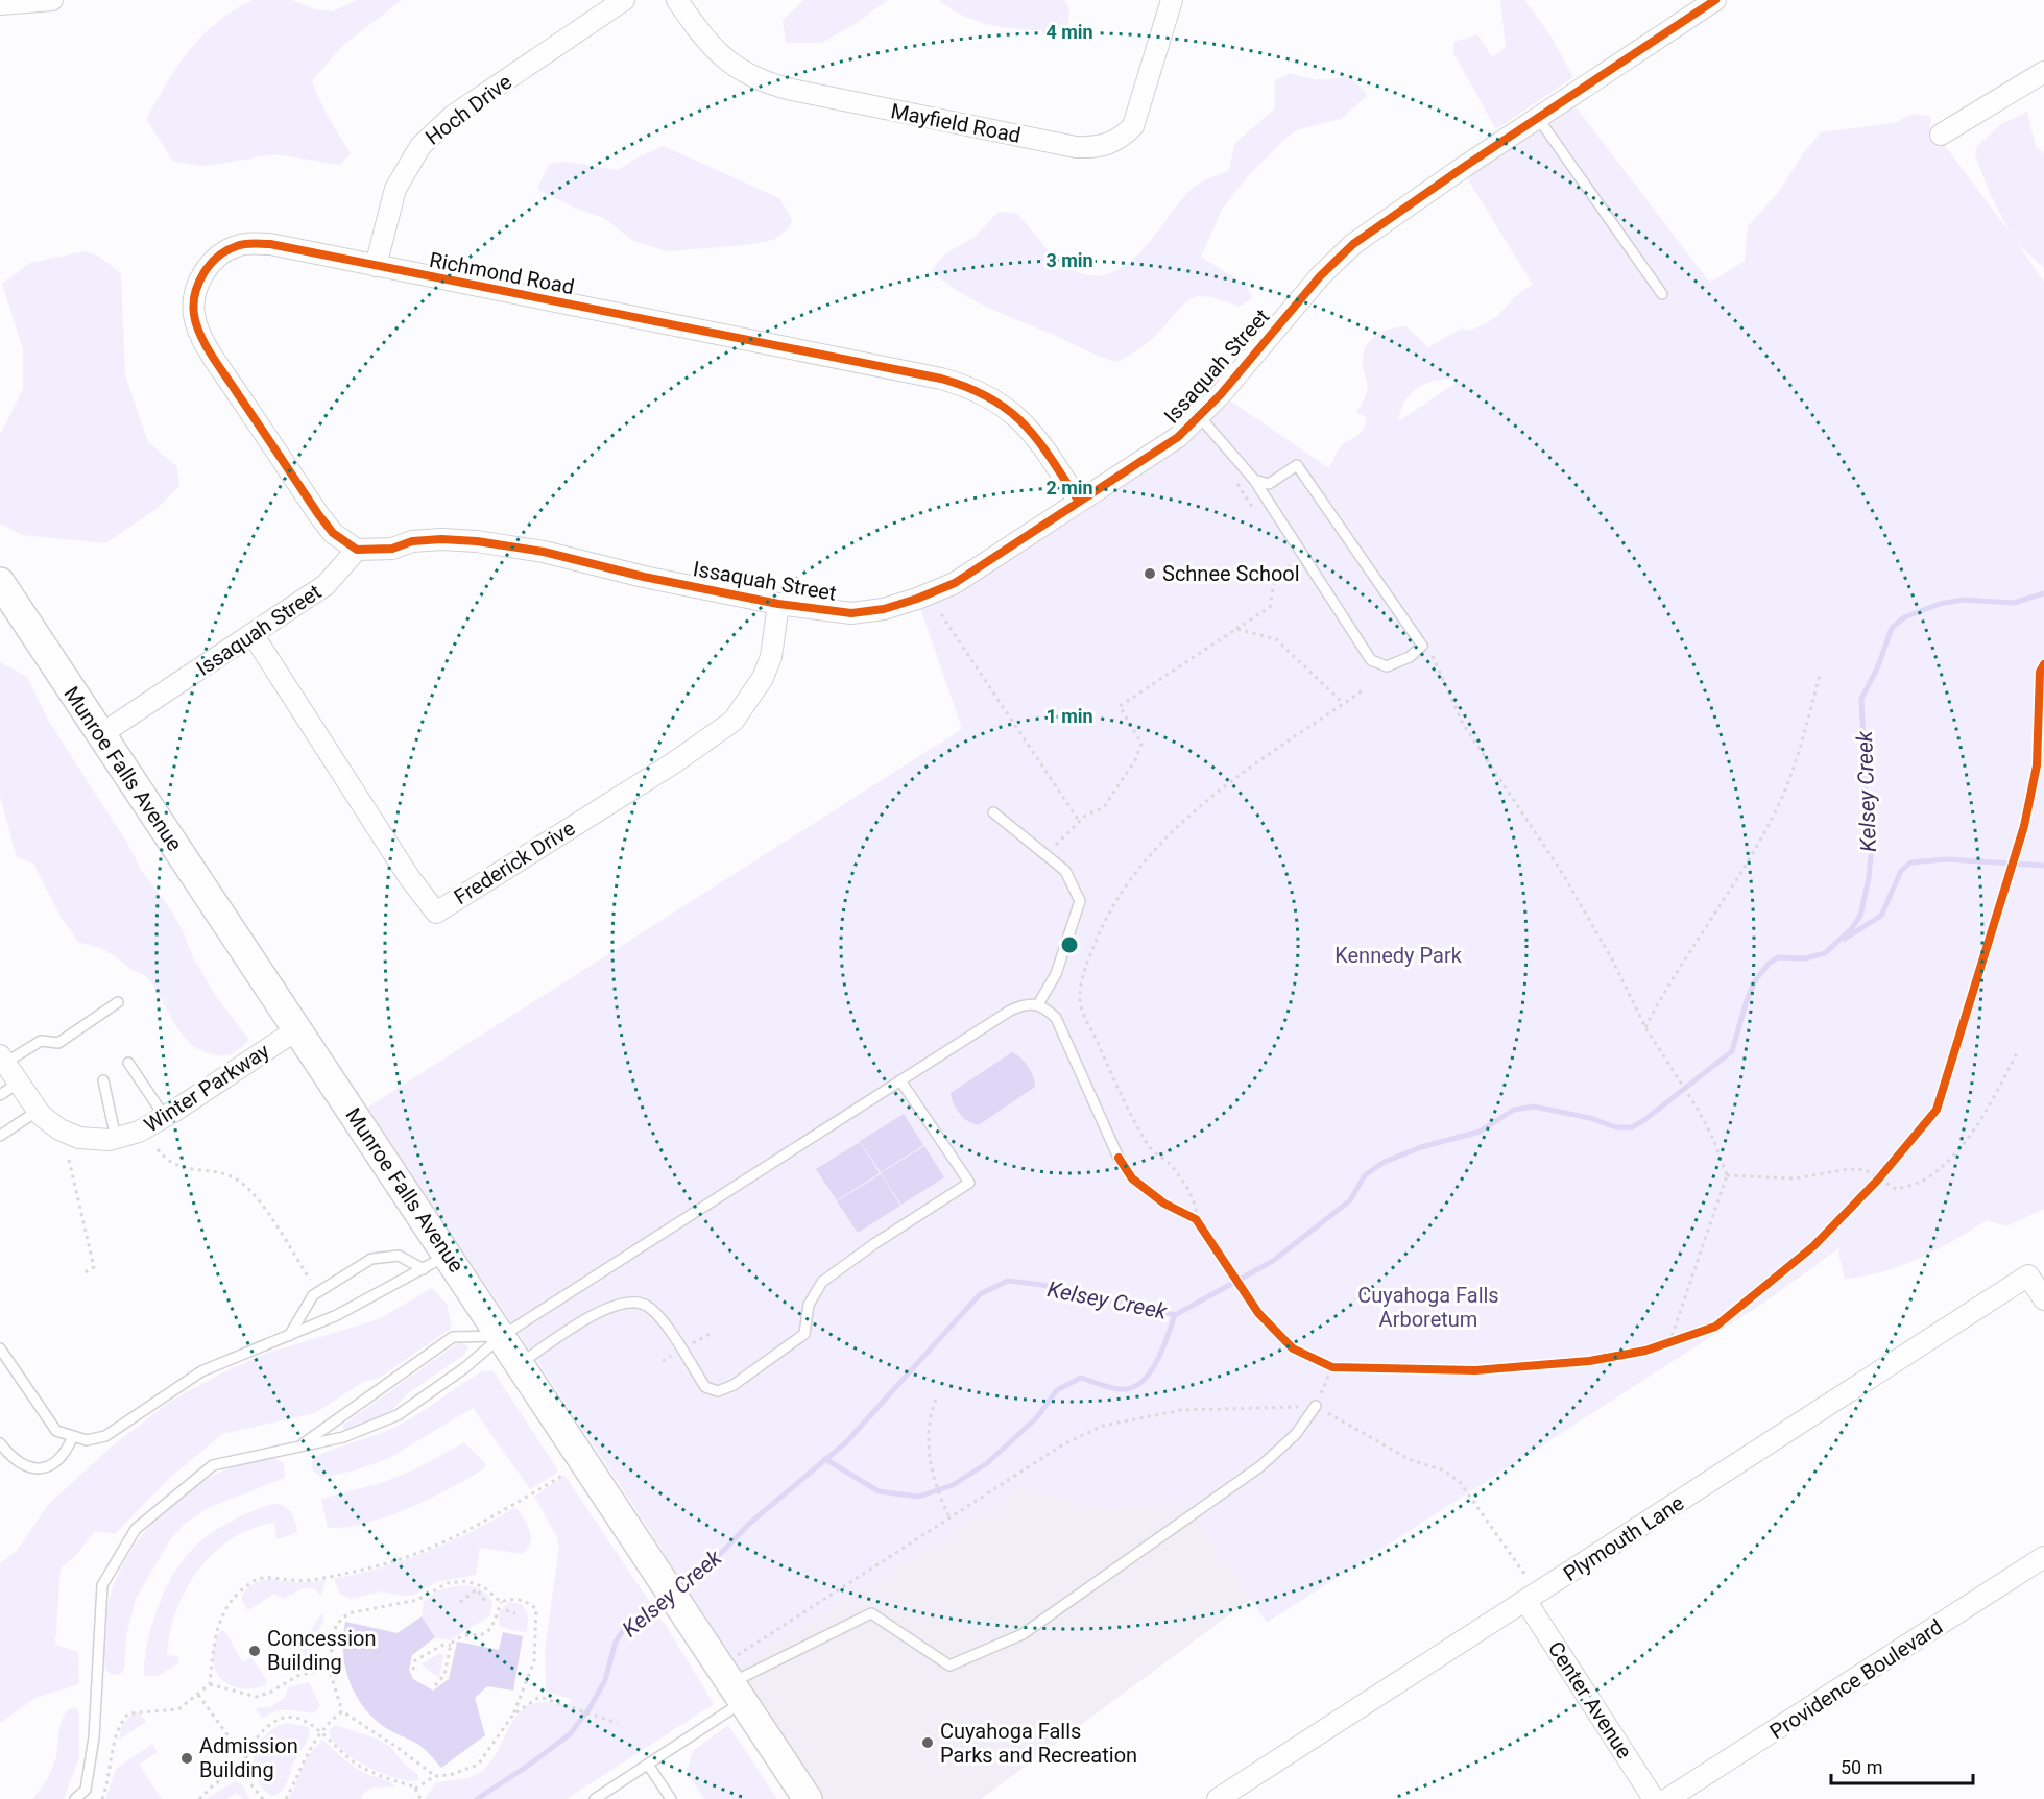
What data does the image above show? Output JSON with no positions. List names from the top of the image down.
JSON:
{
  "streets": {
    "street": [
      "Hoch Drive",
      "Mayfield Road",
      "Richmond Road",
      "Issaquah Street",
      "Munroe Falls Avenue",
      "Frederick Drive",
      "Winter Parkway",
      "Plymouth Lane",
      "Providence Boulevard",
      "Center Avenue"
    ]
  },
  "crossings": [
    ["Hoch Drive", "Richmond Road"],
    ["Richmond Road", "Issaquah Street"],
    ["Issaquah Street", "Munroe Falls Avenue"],
    ["Issaquah Street", "Frederick Drive"],
    ["Munroe Falls Avenue", "Winter Parkway"],
    ["Plymouth Lane", "Center Avenue"]
  ],
  "water": ["Kelsey Creek"],
  "parks": ["Kennedy Park", "Cuyahoga Falls Arboretum"],
  "places": [
    "Schnee School",
    "Concession Building",
    "Cuyahoga Falls Parks and Recreation",
    "Admission Building"
  ],
  "scale_bar": "50 m",
  "rings": [
    "4 min",
    "3 min",
    "2 min",
    "1 min"
  ]
}
